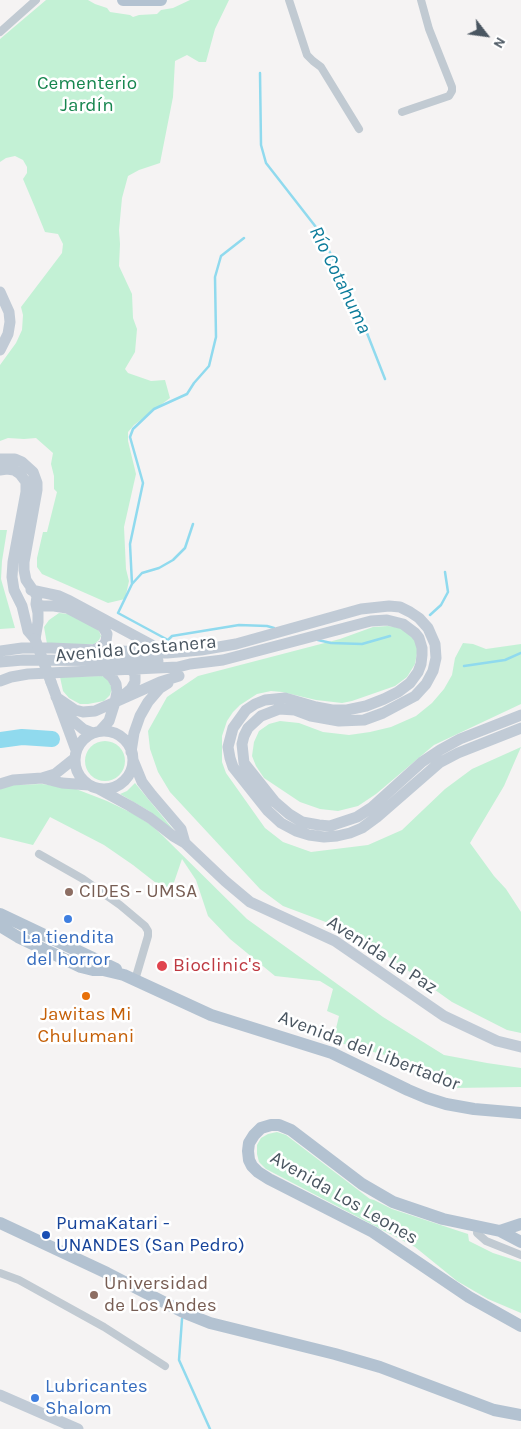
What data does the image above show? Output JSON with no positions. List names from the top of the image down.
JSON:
{
  "streets": {
    "main road": [
      "Avenida Costanera",
      "Avenida La Paz",
      "Avenida del Libertador",
      "Avenida Los Leones"
    ]
  },
  "water": ["Río Cotahuma"],
  "parks": ["Cementerio Jardín"],
  "places": [
    "CIDES - UMSA",
    "La tiendita del horror",
    "Bioclinic's",
    "Jawitas Mi Chulumani",
    "PumaKatari - UNANDES (San Pedro)",
    "Universidad de Los Andes",
    "Lubricantes Shalom"
  ],
  "north": "bottom right"
}
